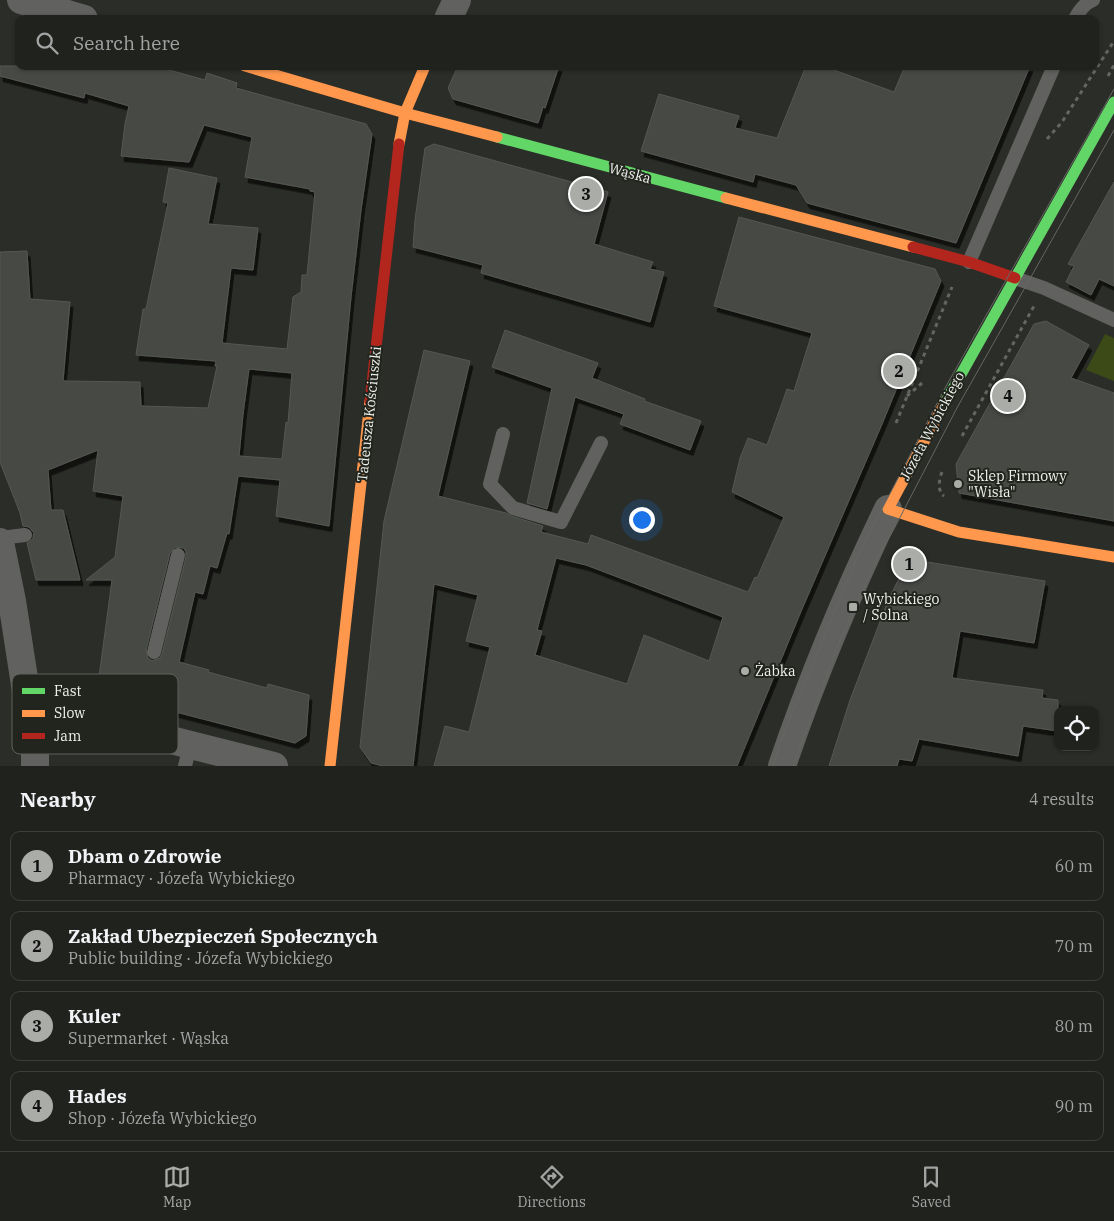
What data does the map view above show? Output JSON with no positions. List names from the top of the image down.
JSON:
{
  "streets": {
    "street": ["Wąska", "Tadeusza Kościuszki", "Józefa Wybickiego"]
  },
  "crossings": [
    ["Wąska", "Tadeusza Kościuszki"],
    ["Wąska", "Józefa Wybickiego"]
  ],
  "places": {
    "other": ["Sklep Firmowy \"Wisła\"", "Żabka"],
    "transit": ["Wybickiego / Solna"]
  },
  "legend": ["Fast", "Slow", "Jam"],
  "page": {
    "search": "Search here",
    "pins": [
      "3",
      "2",
      "4",
      "1"
    ],
    "heading": ["Nearby", "4 results"],
    "list": [
      {
        "mark": "1",
        "name": "Dbam o Zdrowie",
        "note": "Pharmacy · Józefa Wybickiego",
        "value": "60 m"
      },
      {
        "mark": "2",
        "name": "Zakład Ubezpieczeń Społecznych",
        "note": "Public building · Józefa Wybickiego",
        "value": "70 m"
      },
      {
        "mark": "3",
        "name": "Kuler",
        "note": "Supermarket · Wąska",
        "value": "80 m"
      },
      {
        "mark": "4",
        "name": "Hades",
        "note": "Shop · Józefa Wybickiego",
        "value": "90 m"
      }
    ],
    "nav": ["Map", "Directions", "Saved"]
  }
}
